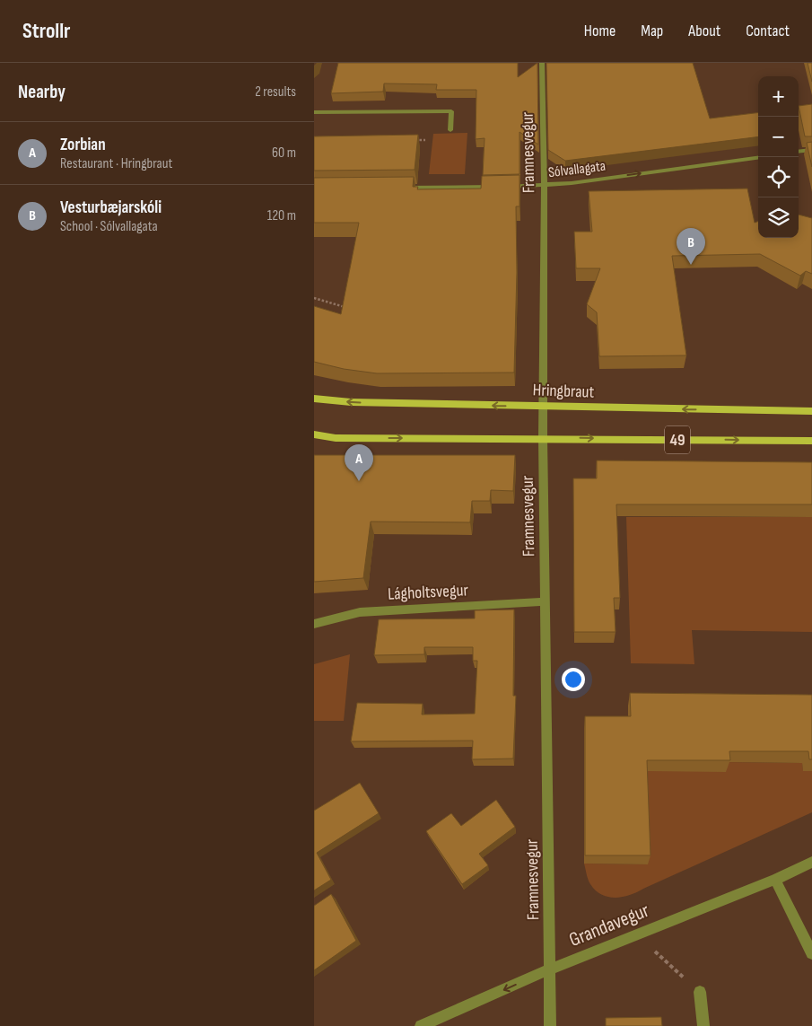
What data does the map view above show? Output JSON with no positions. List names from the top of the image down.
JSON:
{
  "streets": {
    "main road": ["Hringbraut", "49"],
    "street": [
      "Framnesvegur",
      "Sólvallagata",
      "Lágholtsvegur",
      "Grandavegur"
    ]
  },
  "crossings": [
    ["Framnesvegur", "Sólvallagata"],
    ["Framnesvegur", "Hringbraut"],
    ["Framnesvegur", "49"],
    ["Framnesvegur", "Lágholtsvegur"],
    ["Framnesvegur", "Grandavegur"]
  ],
  "one_way": ["Sólvallagata"],
  "page": {
    "header": "Strollr",
    "nav": [
      "Home",
      "Map",
      "About",
      "Contact"
    ],
    "heading": ["Nearby", "2 results"],
    "map_buttons": ["+", "−"],
    "list": [
      {
        "mark": "A",
        "name": "Zorbian",
        "note": "Restaurant · Hringbraut",
        "value": "60 m"
      },
      {
        "mark": "B",
        "name": "Vesturbæjarskóli",
        "note": "School · Sólvallagata",
        "value": "120 m"
      }
    ],
    "pins": ["B", "A"]
  }
}
